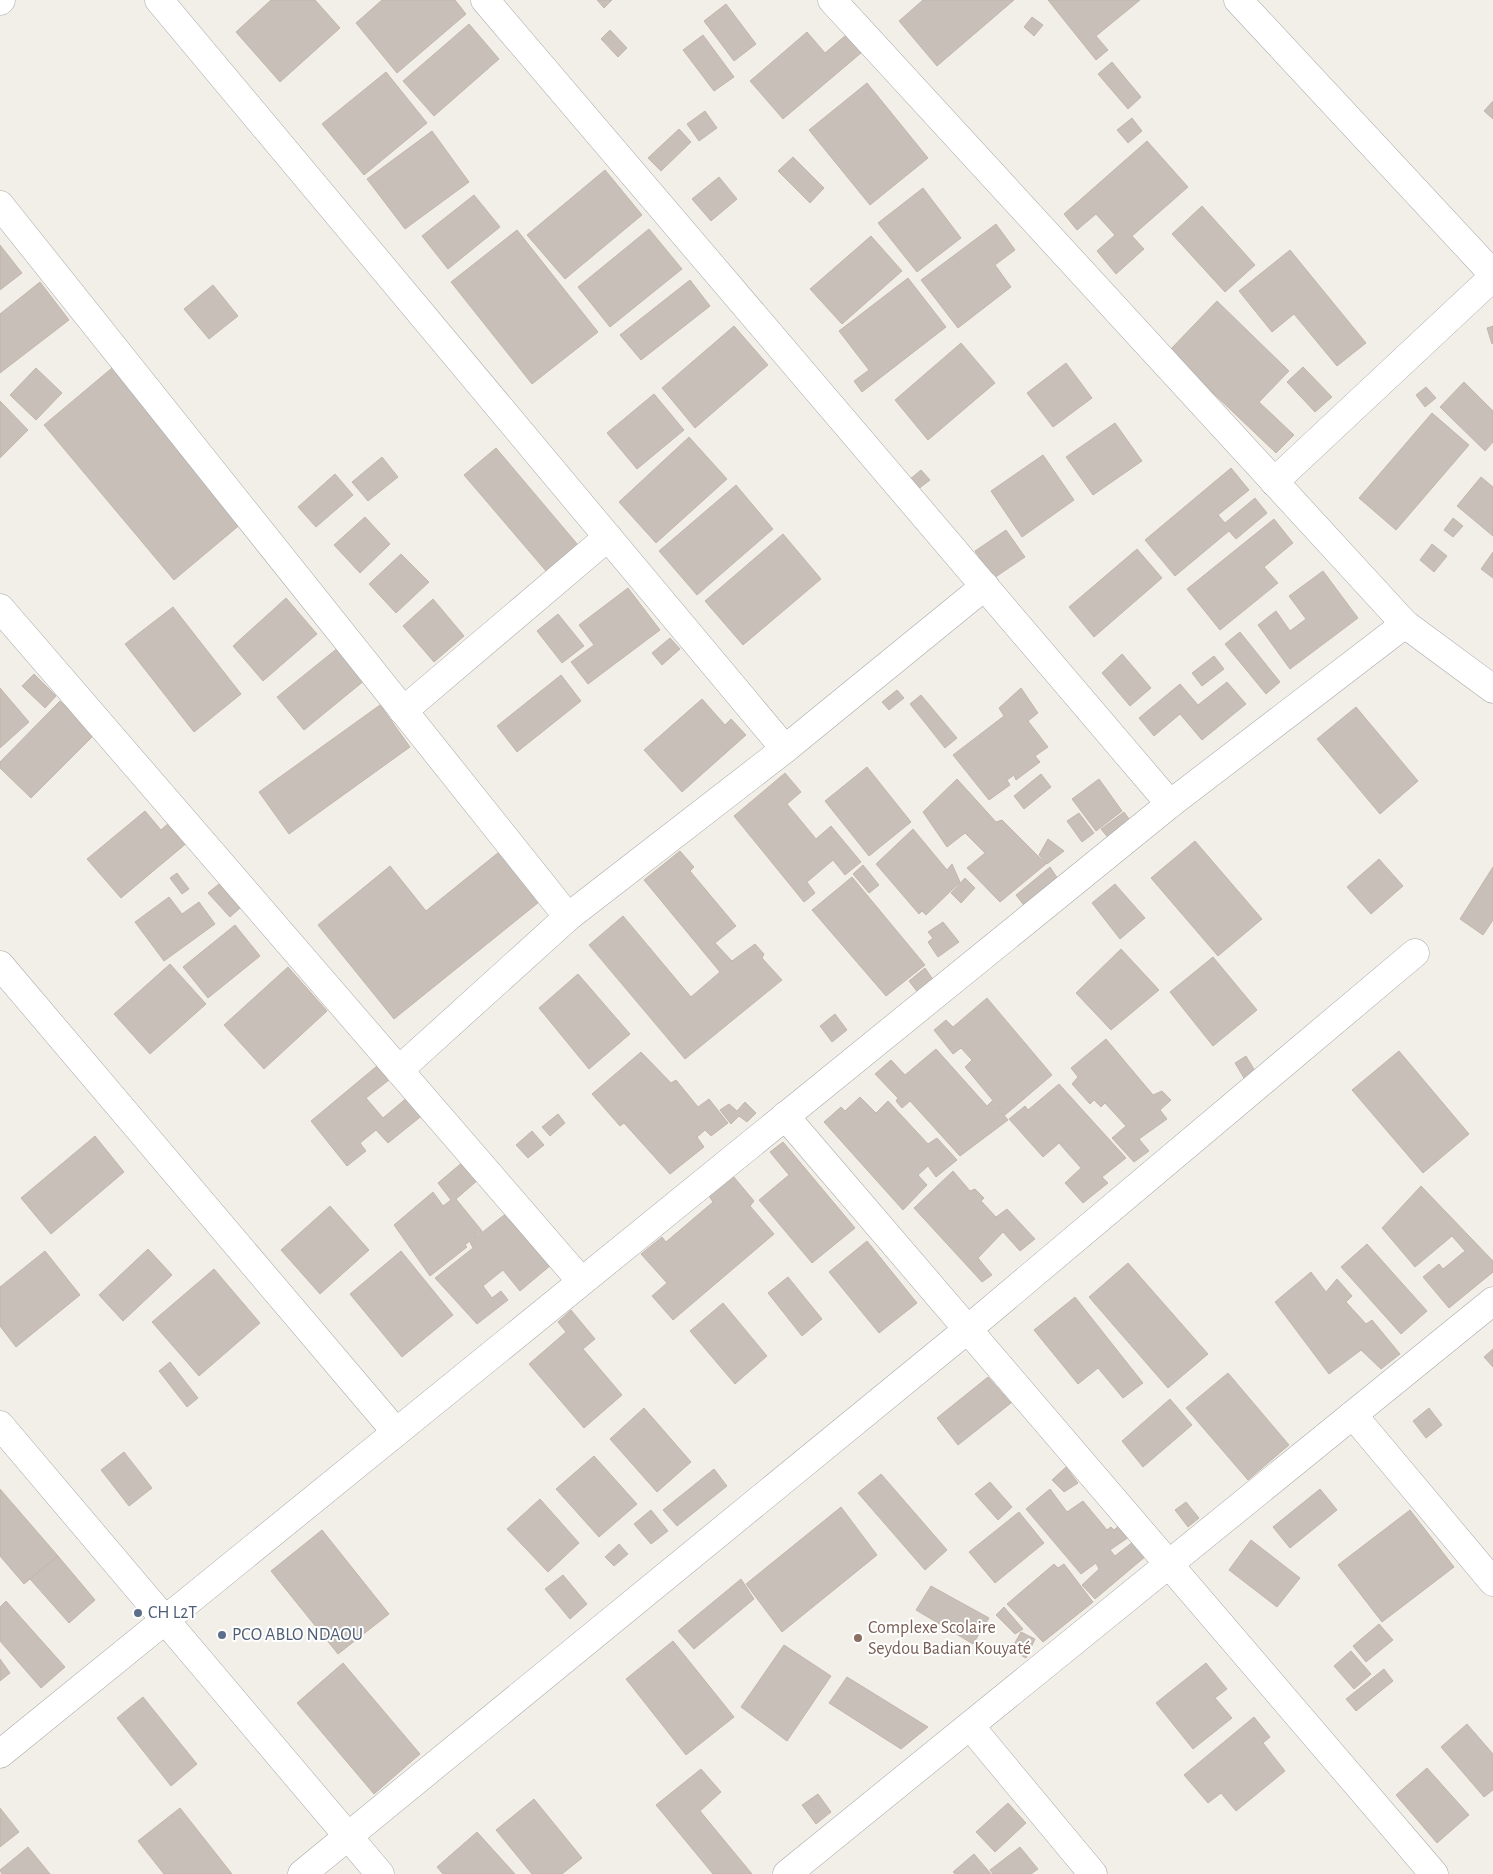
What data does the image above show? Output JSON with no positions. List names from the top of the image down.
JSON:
{
  "places": ["CH L2T", "PCO ABLO NDAOU", "Complexe Scolaire Seydou Badian Kouyaté"]
}
